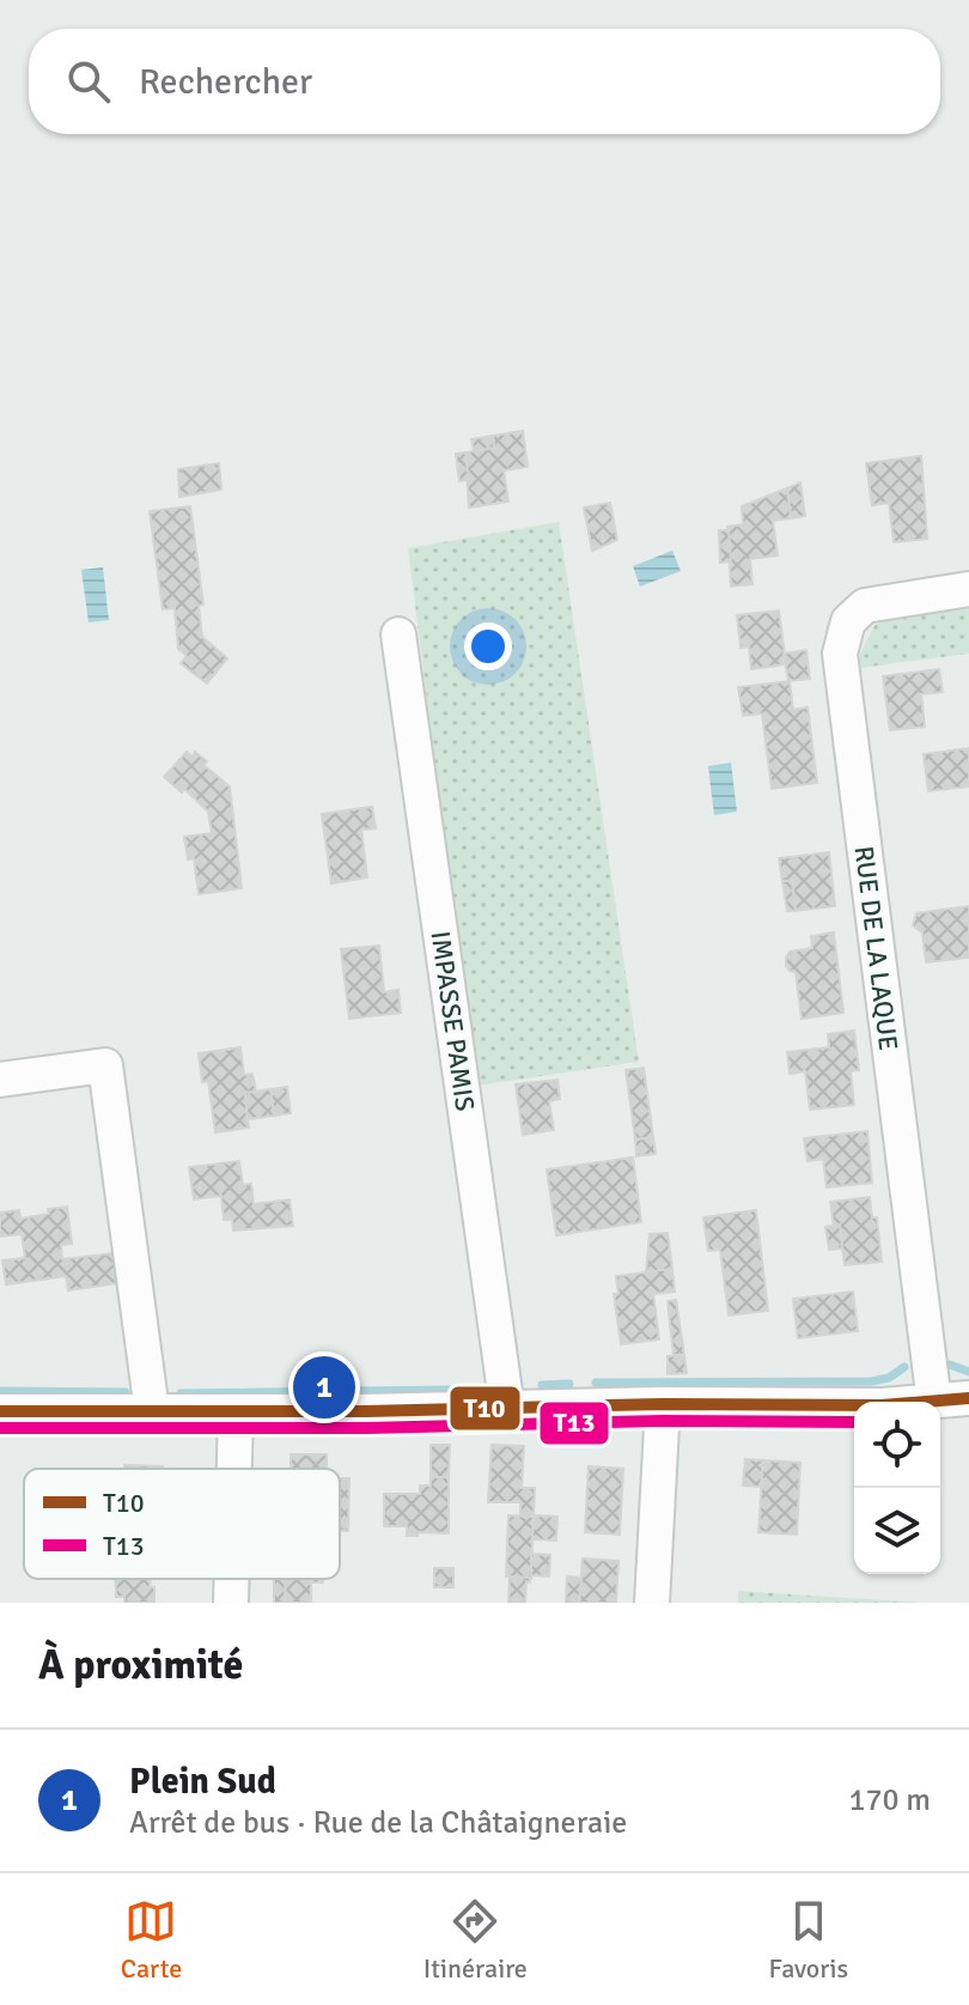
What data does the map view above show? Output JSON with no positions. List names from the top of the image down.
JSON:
{
  "streets": {
    "street": ["RUE DE LA LAQUE", "IMPASSE PAMIS"]
  },
  "lines": ["transit line T10", "transit line T13"],
  "legend": ["T10", "T13"],
  "page": {
    "search": "Rechercher",
    "pins": "1",
    "heading": "À proximité",
    "list": [
      {
        "mark": "1",
        "name": "Plein Sud",
        "note": "Arrêt de bus · Rue de la Châtaigneraie",
        "value": "170 m"
      }
    ],
    "nav": ["Carte", "Itinéraire", "Favoris"]
  }
}
